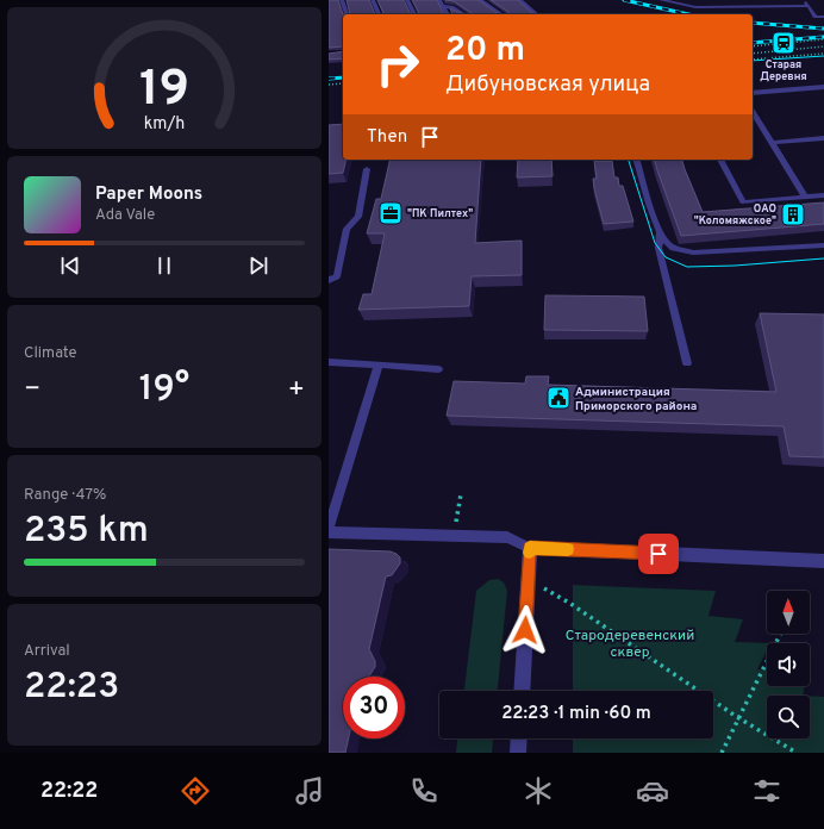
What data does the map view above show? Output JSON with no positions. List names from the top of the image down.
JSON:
{
  "parks": ["Стародеревенский сквер"],
  "places": {
    "station": ["Старая Деревня"],
    "office": ["\"ПК Пилтех\""],
    "building": ["ОАО \"Коломяжское\""],
    "public building": ["Администрация Приморского района"]
  },
  "north": "top",
  "page": {
    "turn": ["20 m", "Дибуновская улица"],
    "then": "Then",
    "song": ["Paper Moons", "Ada Vale"],
    "tile": [
      "Climate",
      ["Range · 47%", "235 km"],
      ["Arrival", "22:23"]
    ],
    "heat": ["−", "19°", "+"],
    "limit": "30",
    "trip": "22:23 · 1 min · 60 m",
    "tabs": "22:22",
    "gauge": ["19", "km/h"]
  }
}
